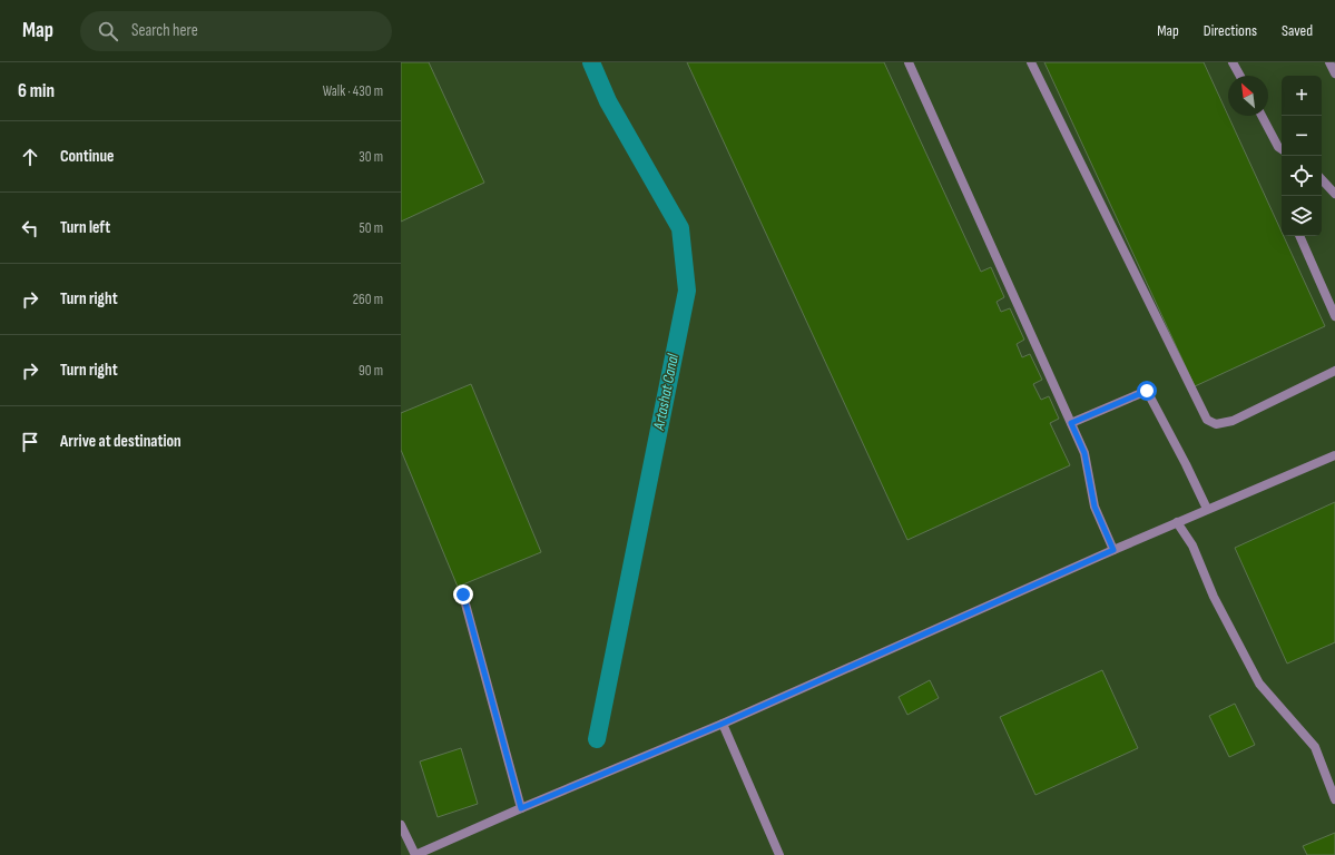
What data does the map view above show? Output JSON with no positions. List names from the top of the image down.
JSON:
{
  "water": ["Artashat Canal"],
  "north": "top left",
  "page": {
    "header": "Map",
    "search": "Search here",
    "nav": ["Map", "Directions", "Saved"],
    "heading": ["6 min", "Walk · 430 m"],
    "map_buttons": ["+", "−"],
    "list": [
      ["Continue", "30 m"],
      ["Turn left", "50 m"],
      ["Turn right", "260 m"],
      ["Turn right", "90 m"],
      "Arrive at destination"
    ]
  }
}
